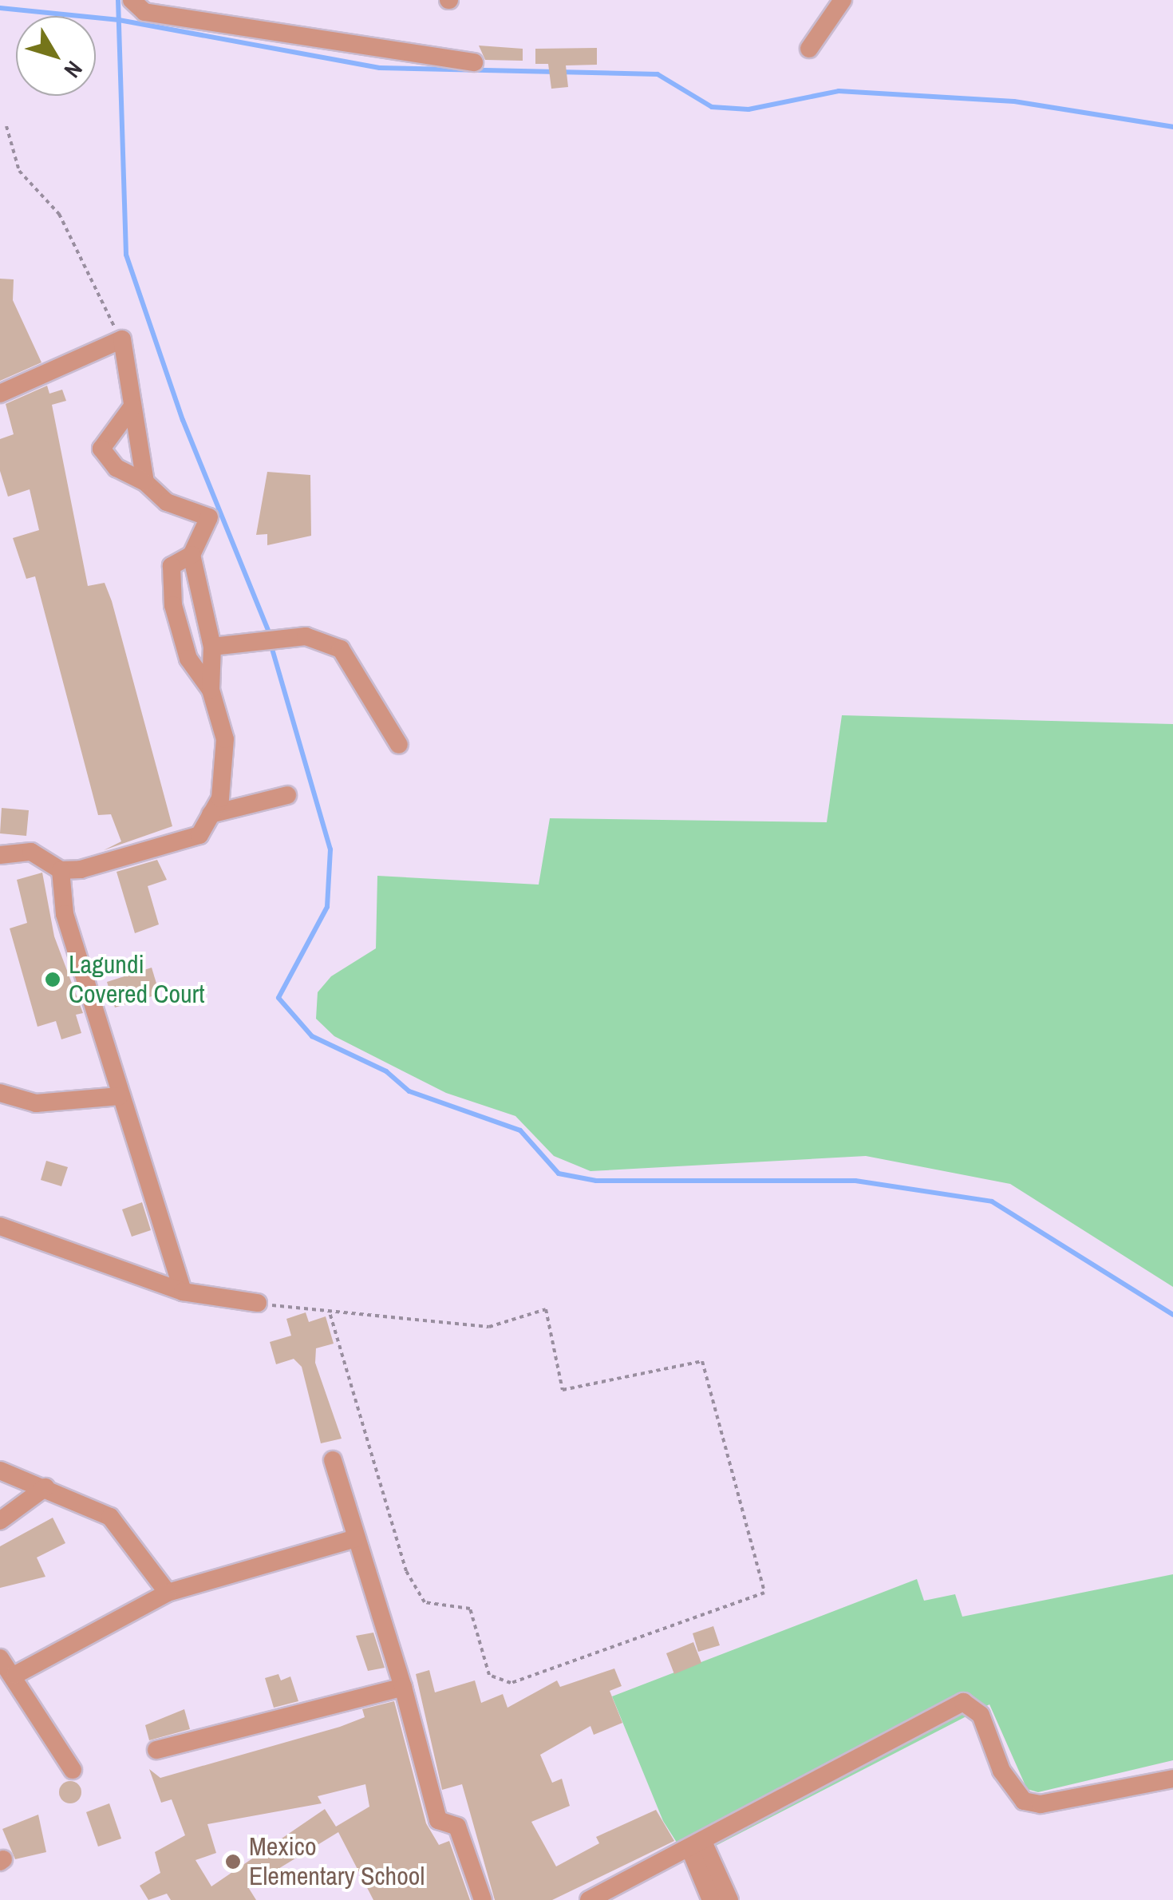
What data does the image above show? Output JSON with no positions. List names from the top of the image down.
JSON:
{
  "places": ["Lagundi Covered Court", "Mexico Elementary School"],
  "north": "bottom right"
}
